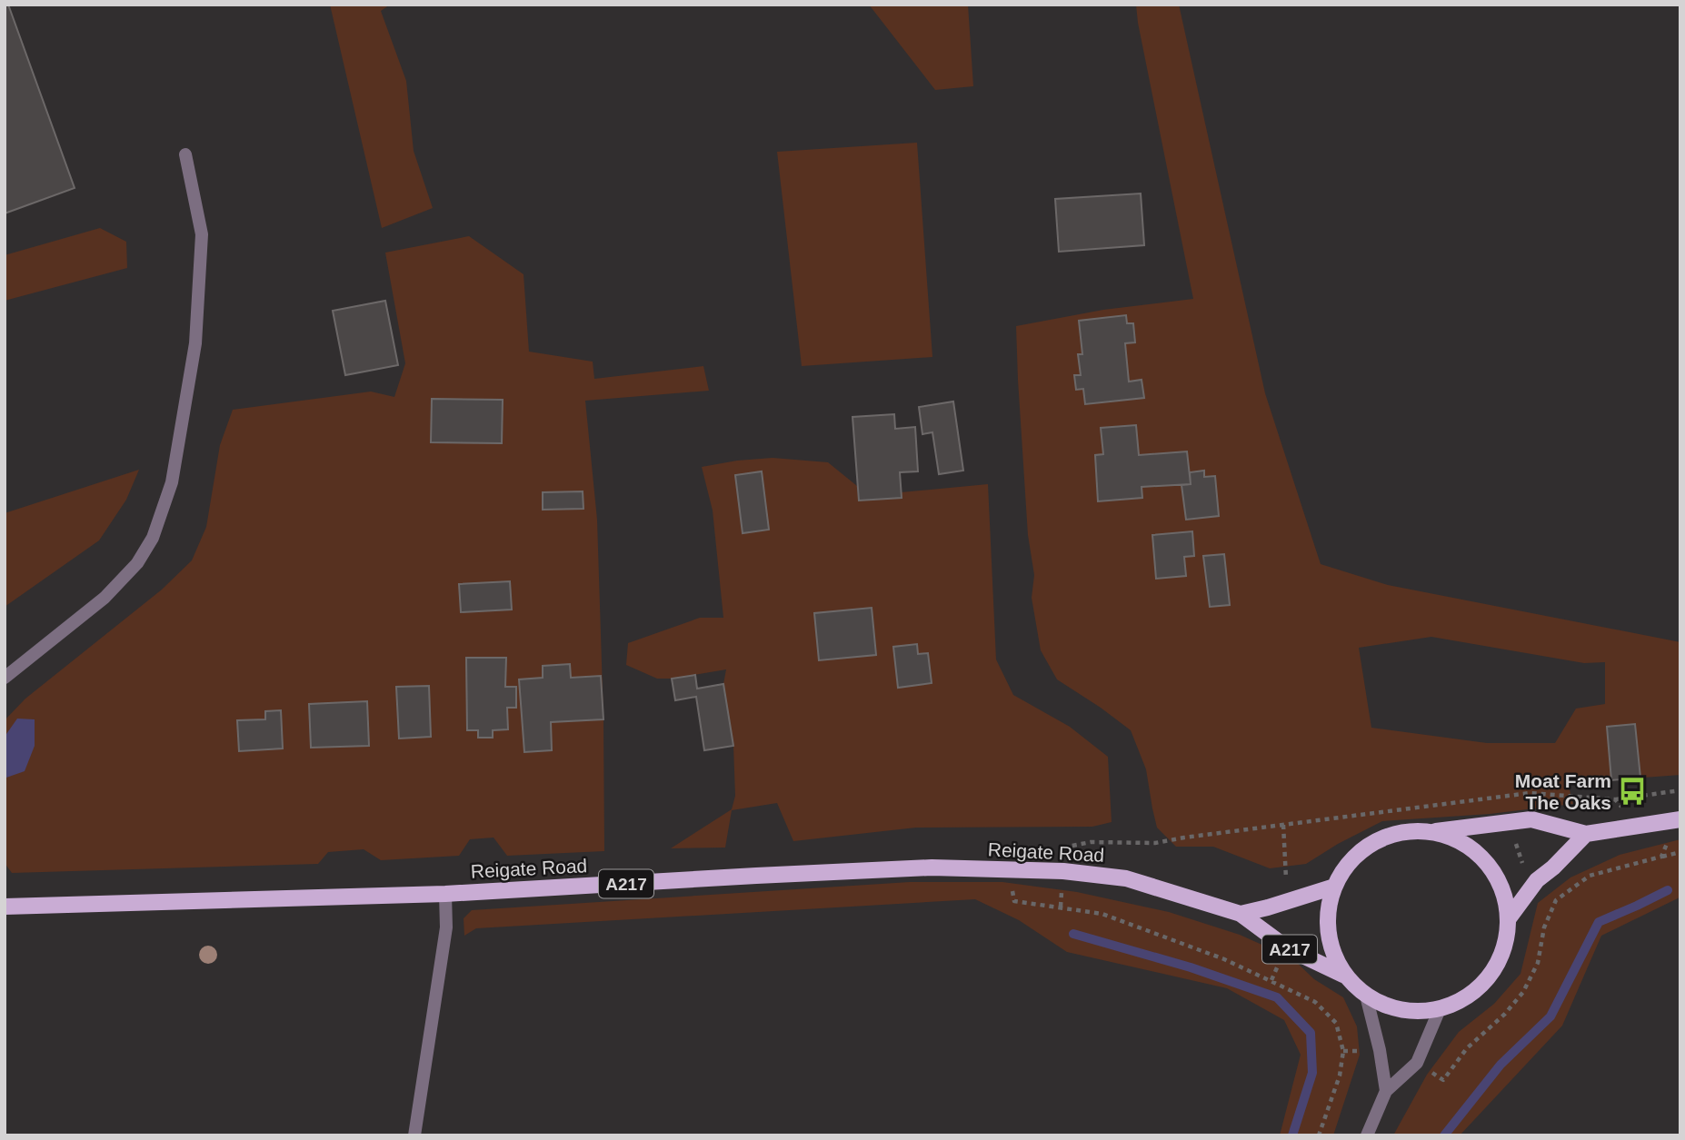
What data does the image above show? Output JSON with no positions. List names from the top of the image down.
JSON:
{
  "streets": {
    "main road": ["Reigate Road", "A217"]
  },
  "crossings": [
    ["Reigate Road", "A217"]
  ],
  "places": {
    "bus stop": ["Moat Farm The Oaks"]
  }
}
